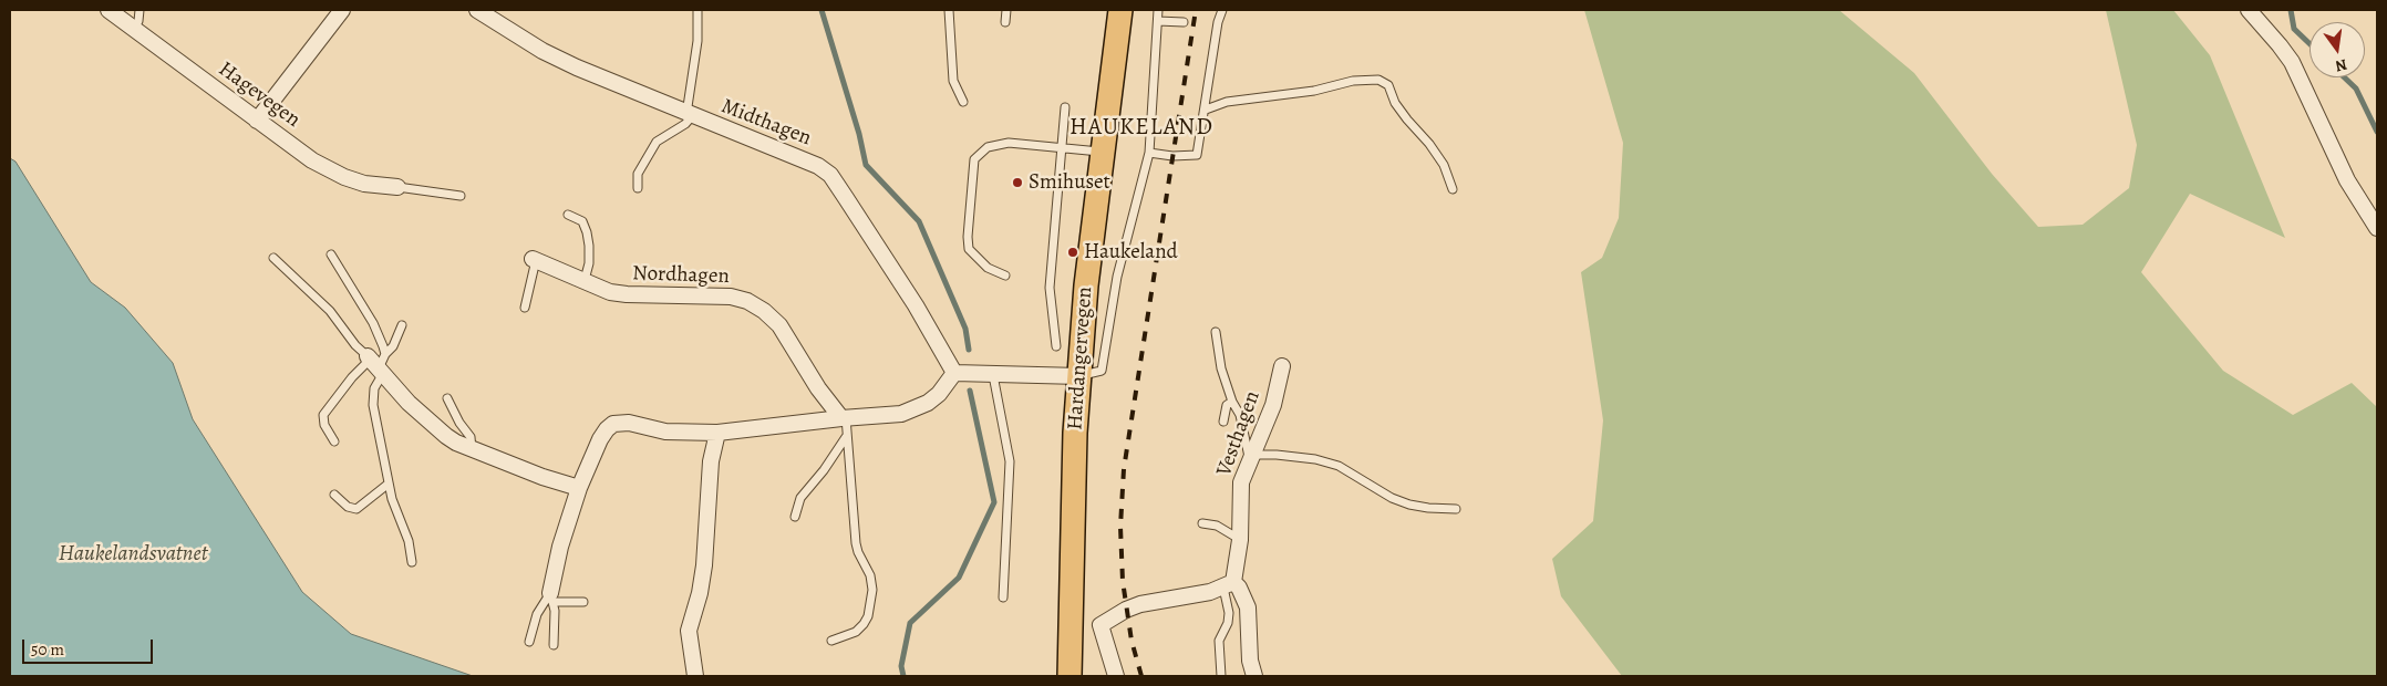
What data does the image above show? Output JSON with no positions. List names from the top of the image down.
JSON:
{
  "streets": {
    "main road": ["Hardangervegen"],
    "street": [
      "Hagevegen",
      "Midthagen",
      "Nordhagen",
      "Vesthagen"
    ]
  },
  "districts": ["HAUKELAND"],
  "water": ["Haukelandsvatnet"],
  "places": ["Smihuset", "Haukeland"],
  "scale_bar": "50 m",
  "north": "bottom"
}
